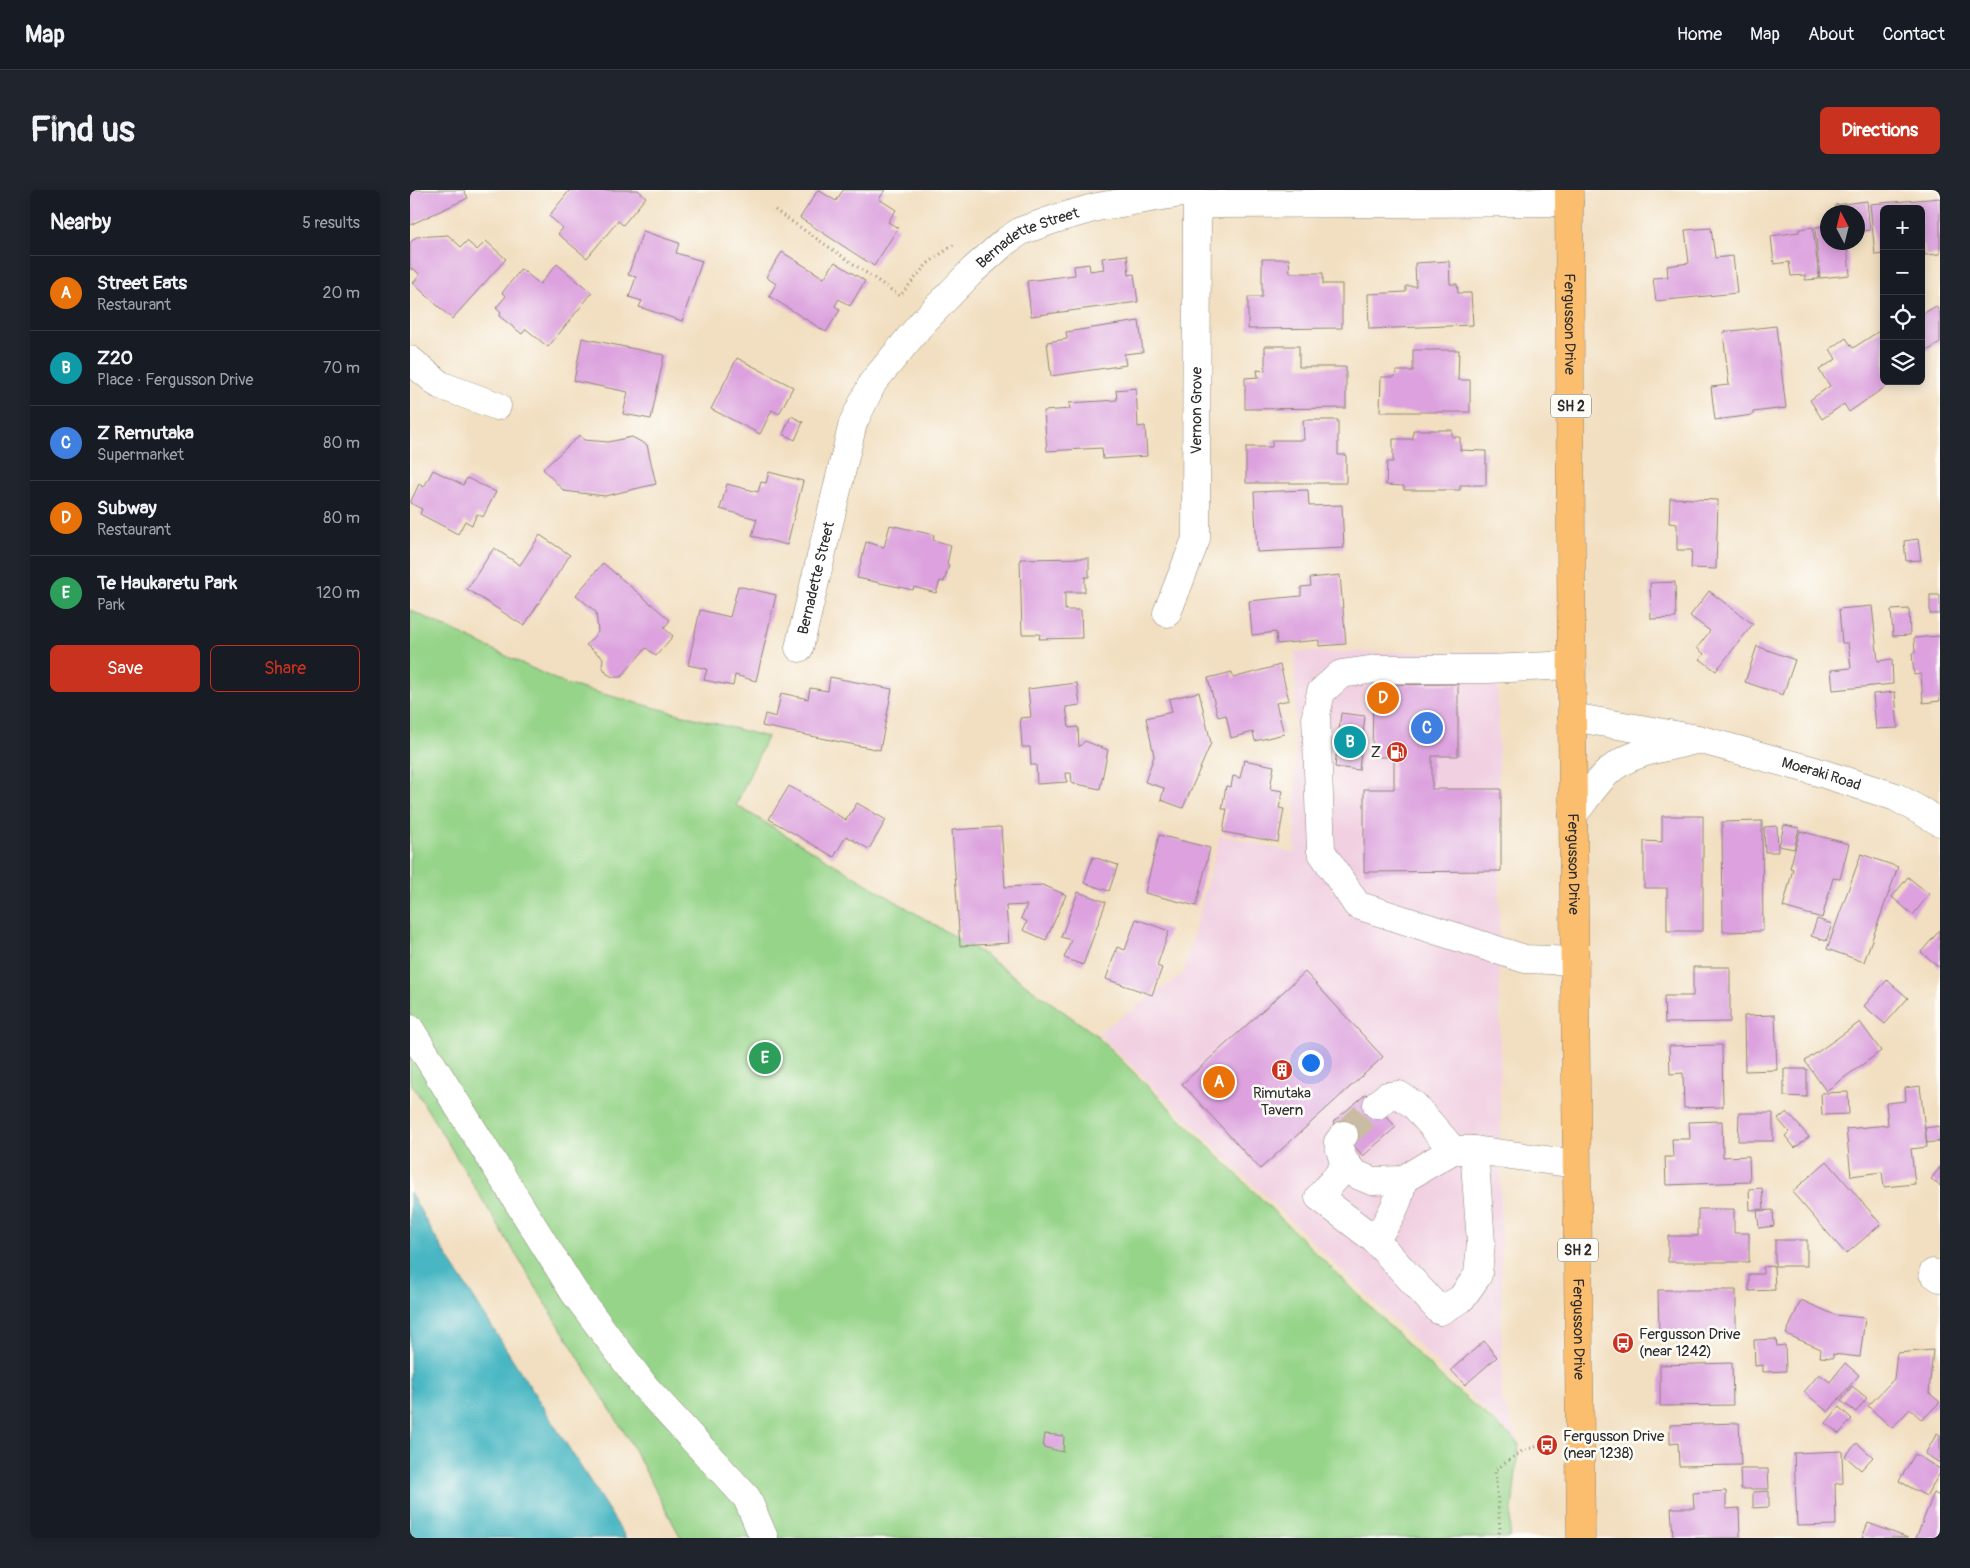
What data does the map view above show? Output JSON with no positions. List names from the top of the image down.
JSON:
{
  "streets": {
    "highway": ["Fergusson Drive", "SH 2"],
    "street": ["Bernadette Street", "Vernon Grove", "Moeraki Road"]
  },
  "crossings": [
    ["Bernadette Street", "Fergusson Drive"],
    ["Bernadette Street", "Vernon Grove"],
    ["Fergusson Drive", "Moeraki Road"]
  ],
  "places": {
    "fuel station": ["Z"],
    "building": ["Rimutaka Tavern"],
    "bus stop": ["Fergusson Drive (near 1242)", "Fergusson Drive (near 1238)"]
  },
  "north": "top",
  "page": {
    "header": "Map",
    "nav": [
      "Home",
      "Map",
      "About",
      "Contact"
    ],
    "buttons": [
      "Directions",
      ["Save", "Share"]
    ],
    "title": "Find us",
    "heading": ["Nearby", "5 results"],
    "map_buttons": ["+", "−"],
    "list": [
      {
        "mark": "A",
        "name": "Street Eats",
        "note": "Restaurant",
        "value": "20 m"
      },
      {
        "mark": "B",
        "name": "Z2O",
        "note": "Place · Fergusson Drive",
        "value": "70 m"
      },
      {
        "mark": "C",
        "name": "Z Remutaka",
        "note": "Supermarket",
        "value": "80 m"
      },
      {
        "mark": "D",
        "name": "Subway",
        "note": "Restaurant",
        "value": "80 m"
      },
      {
        "mark": "E",
        "name": "Te Haukaretu Park",
        "note": "Park",
        "value": "120 m"
      }
    ],
    "pins": [
      "D",
      "C",
      "B",
      "E",
      "A"
    ]
  }
}
